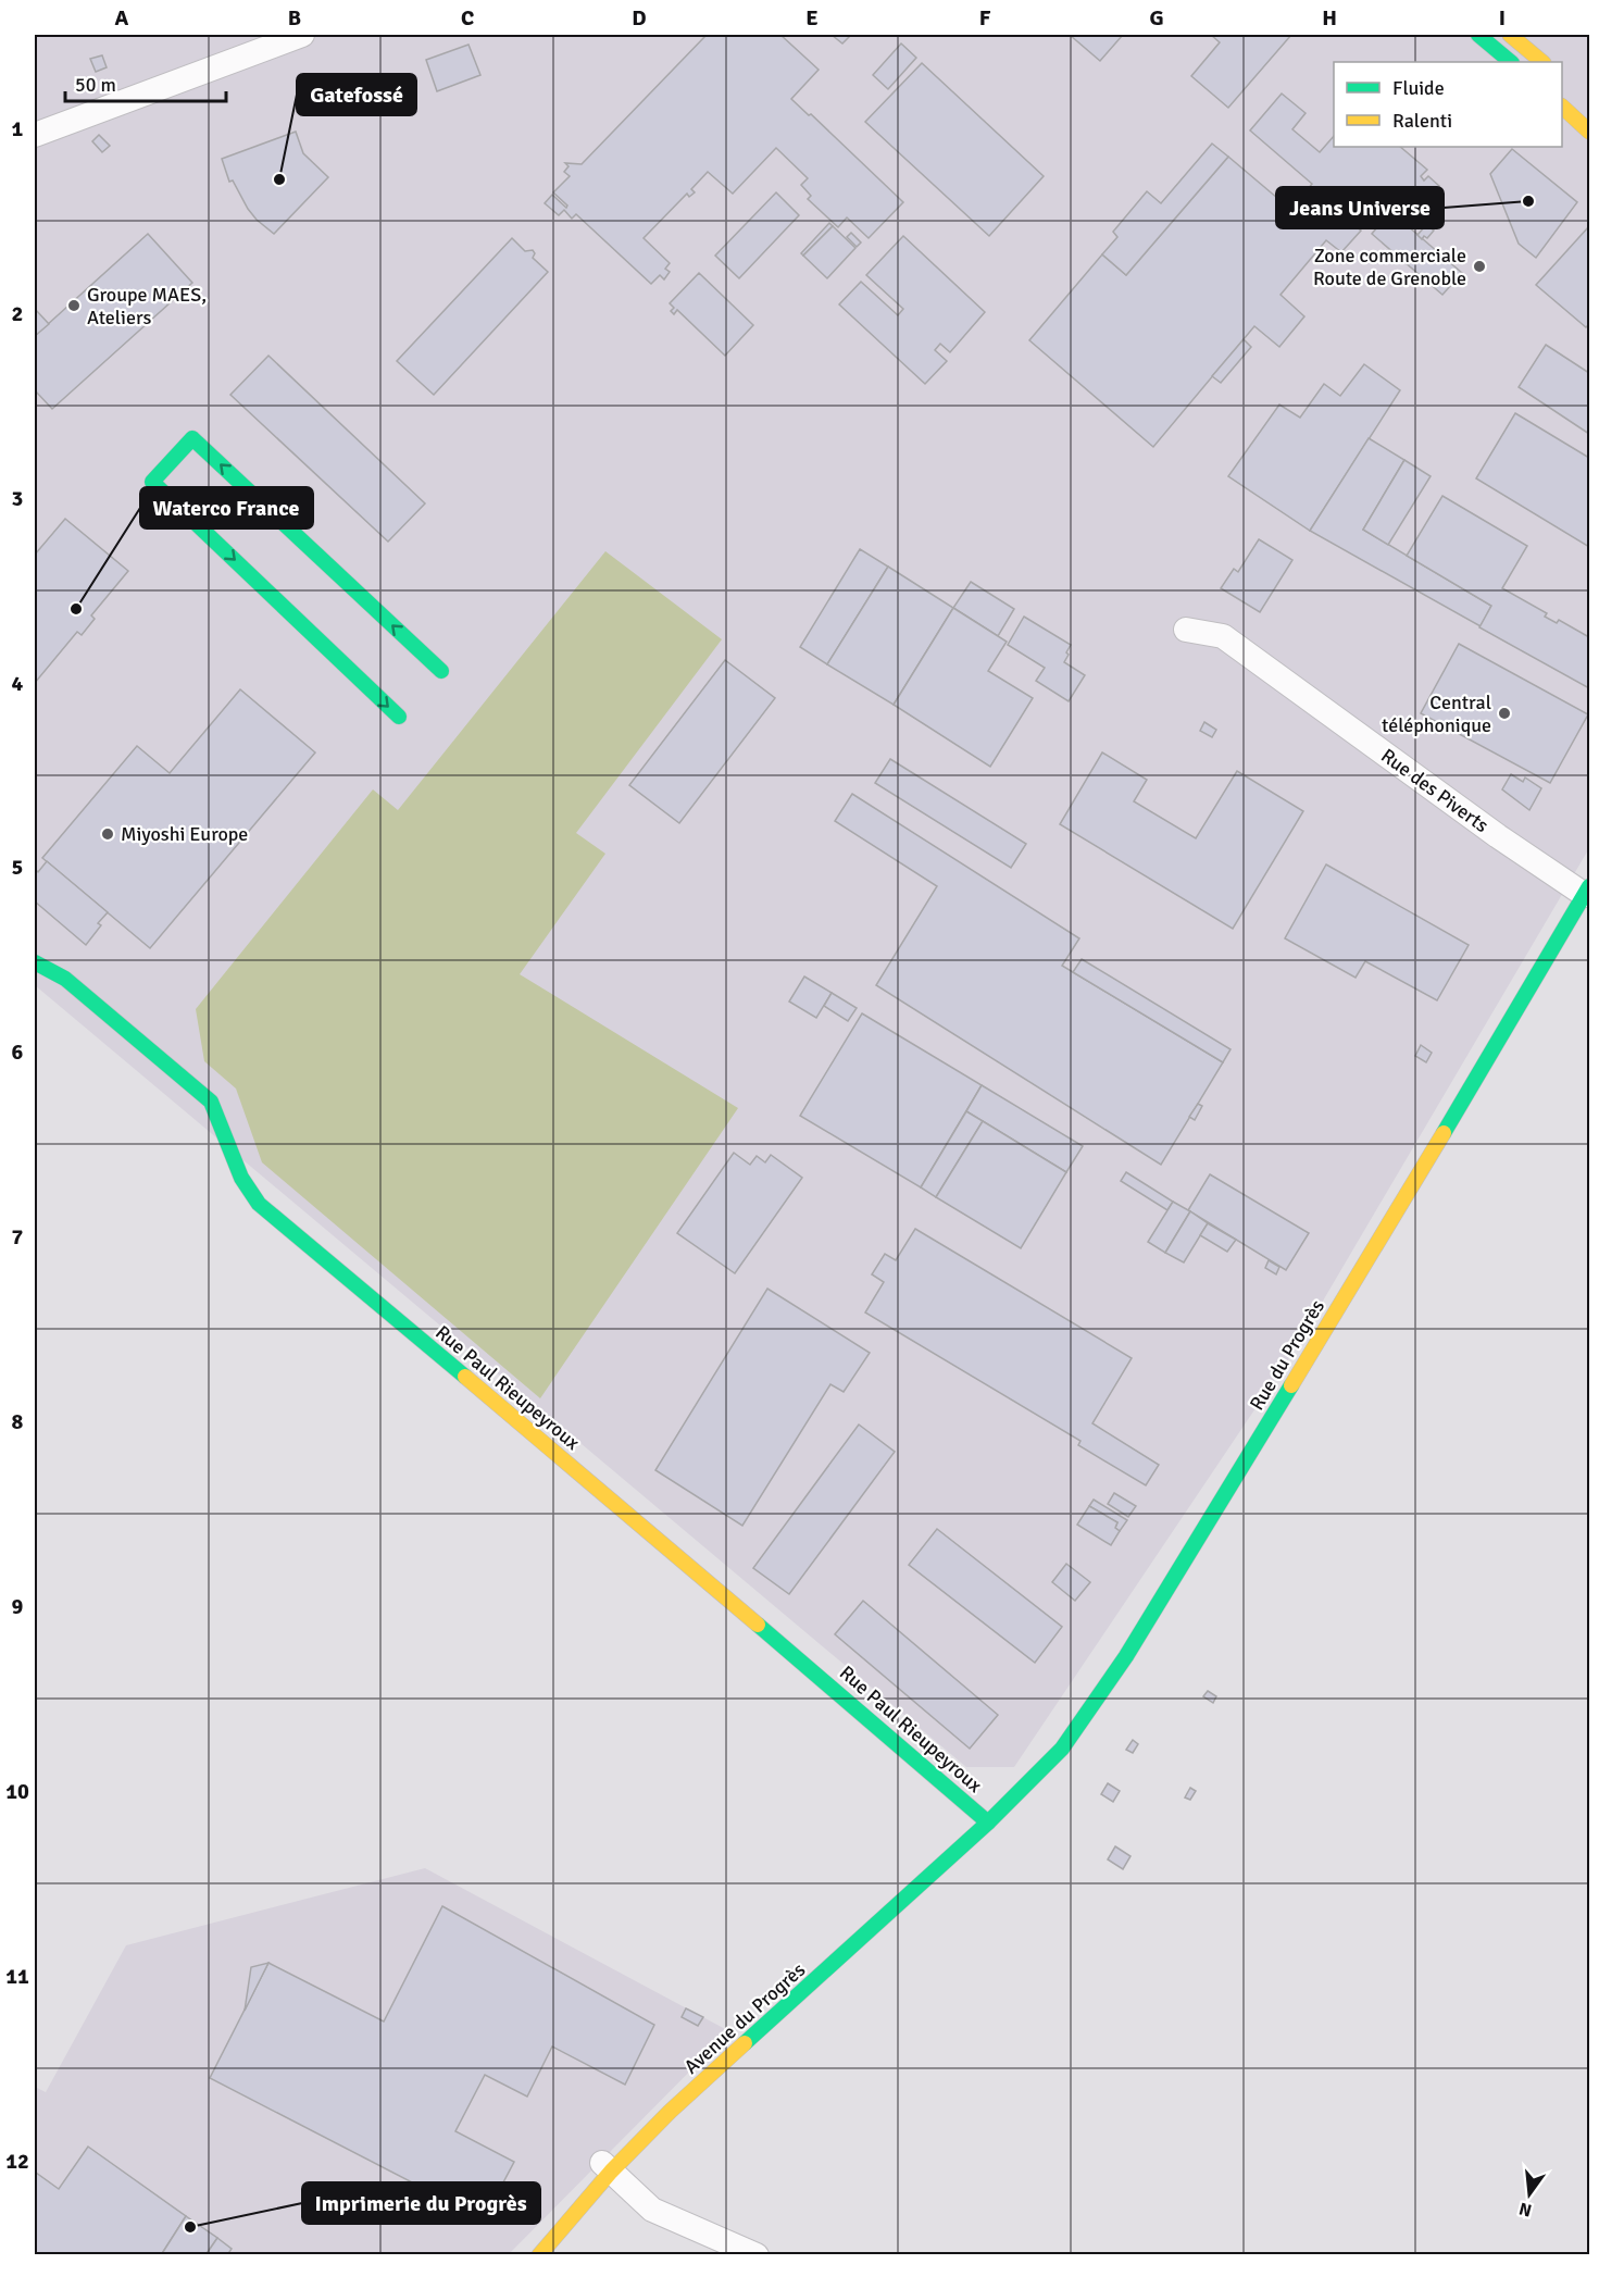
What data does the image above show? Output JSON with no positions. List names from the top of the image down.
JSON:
{
  "streets": {
    "street": [
      "Rue des Piverts",
      "Rue du Progrès",
      "Rue Paul Rieupeyroux",
      "Avenue du Progrès"
    ]
  },
  "crossings": [
    ["Rue des Piverts", "Rue du Progrès"],
    ["Rue du Progrès", "Rue Paul Rieupeyroux"],
    ["Rue du Progrès", "Avenue du Progrès"],
    ["Rue Paul Rieupeyroux", "Avenue du Progrès"]
  ],
  "places": [
    "Gatefossé",
    "Jeans Universe",
    "Zone commerciale Route de Grenoble",
    "Groupe MAES, Ateliers",
    "Waterco France",
    "Central téléphonique",
    "Miyoshi Europe",
    "Imprimerie du Progrès"
  ],
  "legend": ["Fluide", "Ralenti"],
  "scale_bar": "50 m",
  "north": "bottom",
  "grid": {
    "columns": [
      "A",
      "B",
      "C",
      "D",
      "E",
      "F",
      "G",
      "H",
      "I"
    ],
    "rows": [
      "1",
      "2",
      "3",
      "4",
      "5",
      "6",
      "7",
      "8",
      "9",
      "10",
      "11",
      "12"
    ]
  }
}
